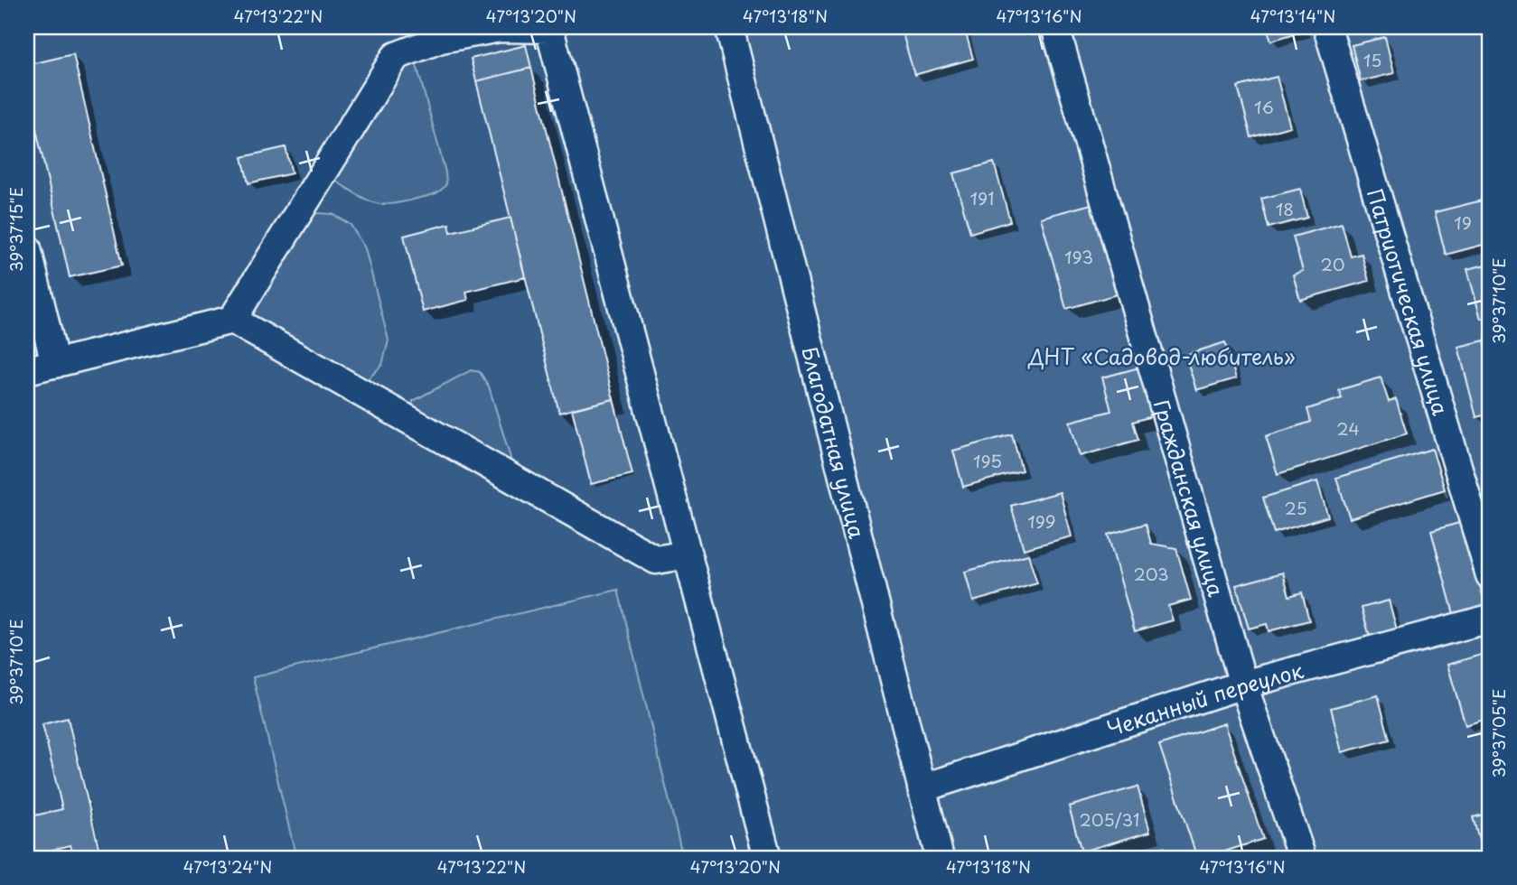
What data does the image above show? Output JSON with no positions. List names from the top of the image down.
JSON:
{
  "streets": {
    "street": [
      "Патриотическая улица",
      "Благодатная улица",
      "Гражданская улица",
      "Чеканный переулок"
    ]
  },
  "crossings": [
    ["Благодатная улица", "Чеканный переулок"],
    ["Гражданская улица", "Чеканный переулок"]
  ],
  "parks": ["ДНТ «Садовод-любитель»"],
  "house_numbers": [
    "15",
    "16",
    "191",
    "18",
    "19",
    "193",
    "20",
    "24",
    "195",
    "25",
    "199",
    "203",
    "205/31"
  ],
  "coordinates": [
    "47°13'22\"N",
    "47°13'20\"N",
    "47°13'18\"N",
    "47°13'16\"N",
    "47°13'14\"N",
    "39°37'15\"E",
    "39°37'10\"E",
    "39°37'05\"E",
    "47°13'24\"N"
  ]
}
